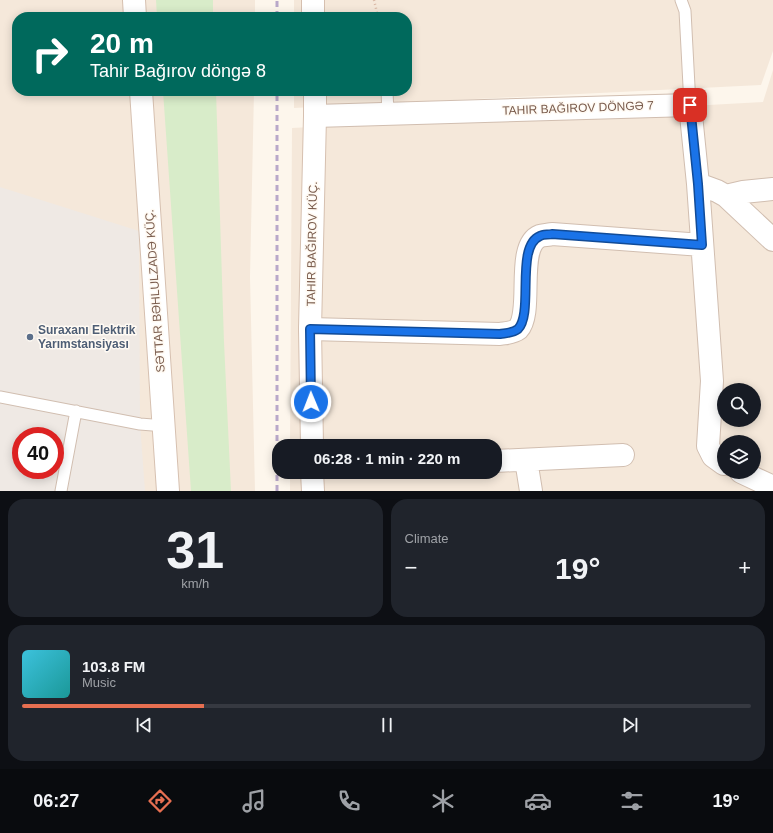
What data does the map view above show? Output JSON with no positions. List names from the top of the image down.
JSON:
{
  "streets": {
    "street": ["SƏTTAR BƏHLULZADƏ KÜÇ."]
  },
  "places": ["Suraxanı Elektrik Yarımstansiyası"],
  "page": {
    "turn": ["20 m", "Tahir Bağırov döngə 8"],
    "limit": "40",
    "trip": "06:28 · 1 min · 220 m",
    "tile": [
      ["31", "km/h"],
      "Climate"
    ],
    "heat": ["−", "19°", "+"],
    "song": ["103.8 FM", "Music"],
    "tabs": ["06:27", "19°"]
  }
}
